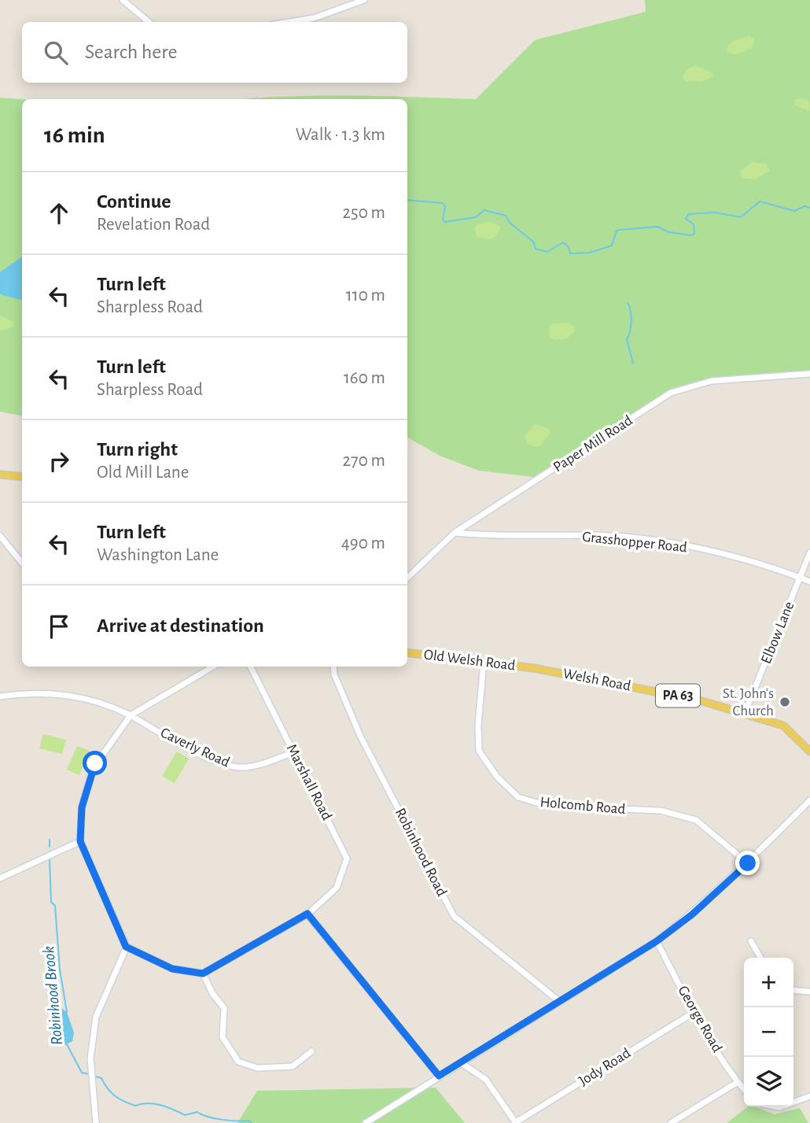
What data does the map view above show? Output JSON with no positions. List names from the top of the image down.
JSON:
{
  "streets": {
    "main road": ["Old Welsh Road", "Welsh Road", "PA 63"],
    "street": [
      "Paper Mill Road",
      "Grasshopper Road",
      "Elbow Lane",
      "Caverly Road",
      "Marshall Road",
      "Holcomb Road",
      "Robinhood Road",
      "George Road",
      "Jody Road"
    ]
  },
  "crossings": [
    ["Paper Mill Road", "Grasshopper Road"],
    ["Grasshopper Road", "Elbow Lane"],
    ["Elbow Lane", "Welsh Road"],
    ["Old Welsh Road", "Welsh Road"],
    ["Old Welsh Road", "Holcomb Road"],
    ["Caverly Road", "Marshall Road"],
    ["George Road", "Jody Road"]
  ],
  "water": ["Robinhood Brook"],
  "places": ["St. John's Church"],
  "page": {
    "search": "Search here",
    "heading": ["16 min", "Walk · 1.3 km"],
    "list": [
      ["Continue", "Revelation Road", "250 m"],
      ["Turn left", "Sharpless Road", "110 m"],
      ["Turn left", "Sharpless Road", "160 m"],
      ["Turn right", "Old Mill Lane", "270 m"],
      ["Turn left", "Washington Lane", "490 m"],
      "Arrive at destination"
    ],
    "map_buttons": ["+", "−"]
  }
}
